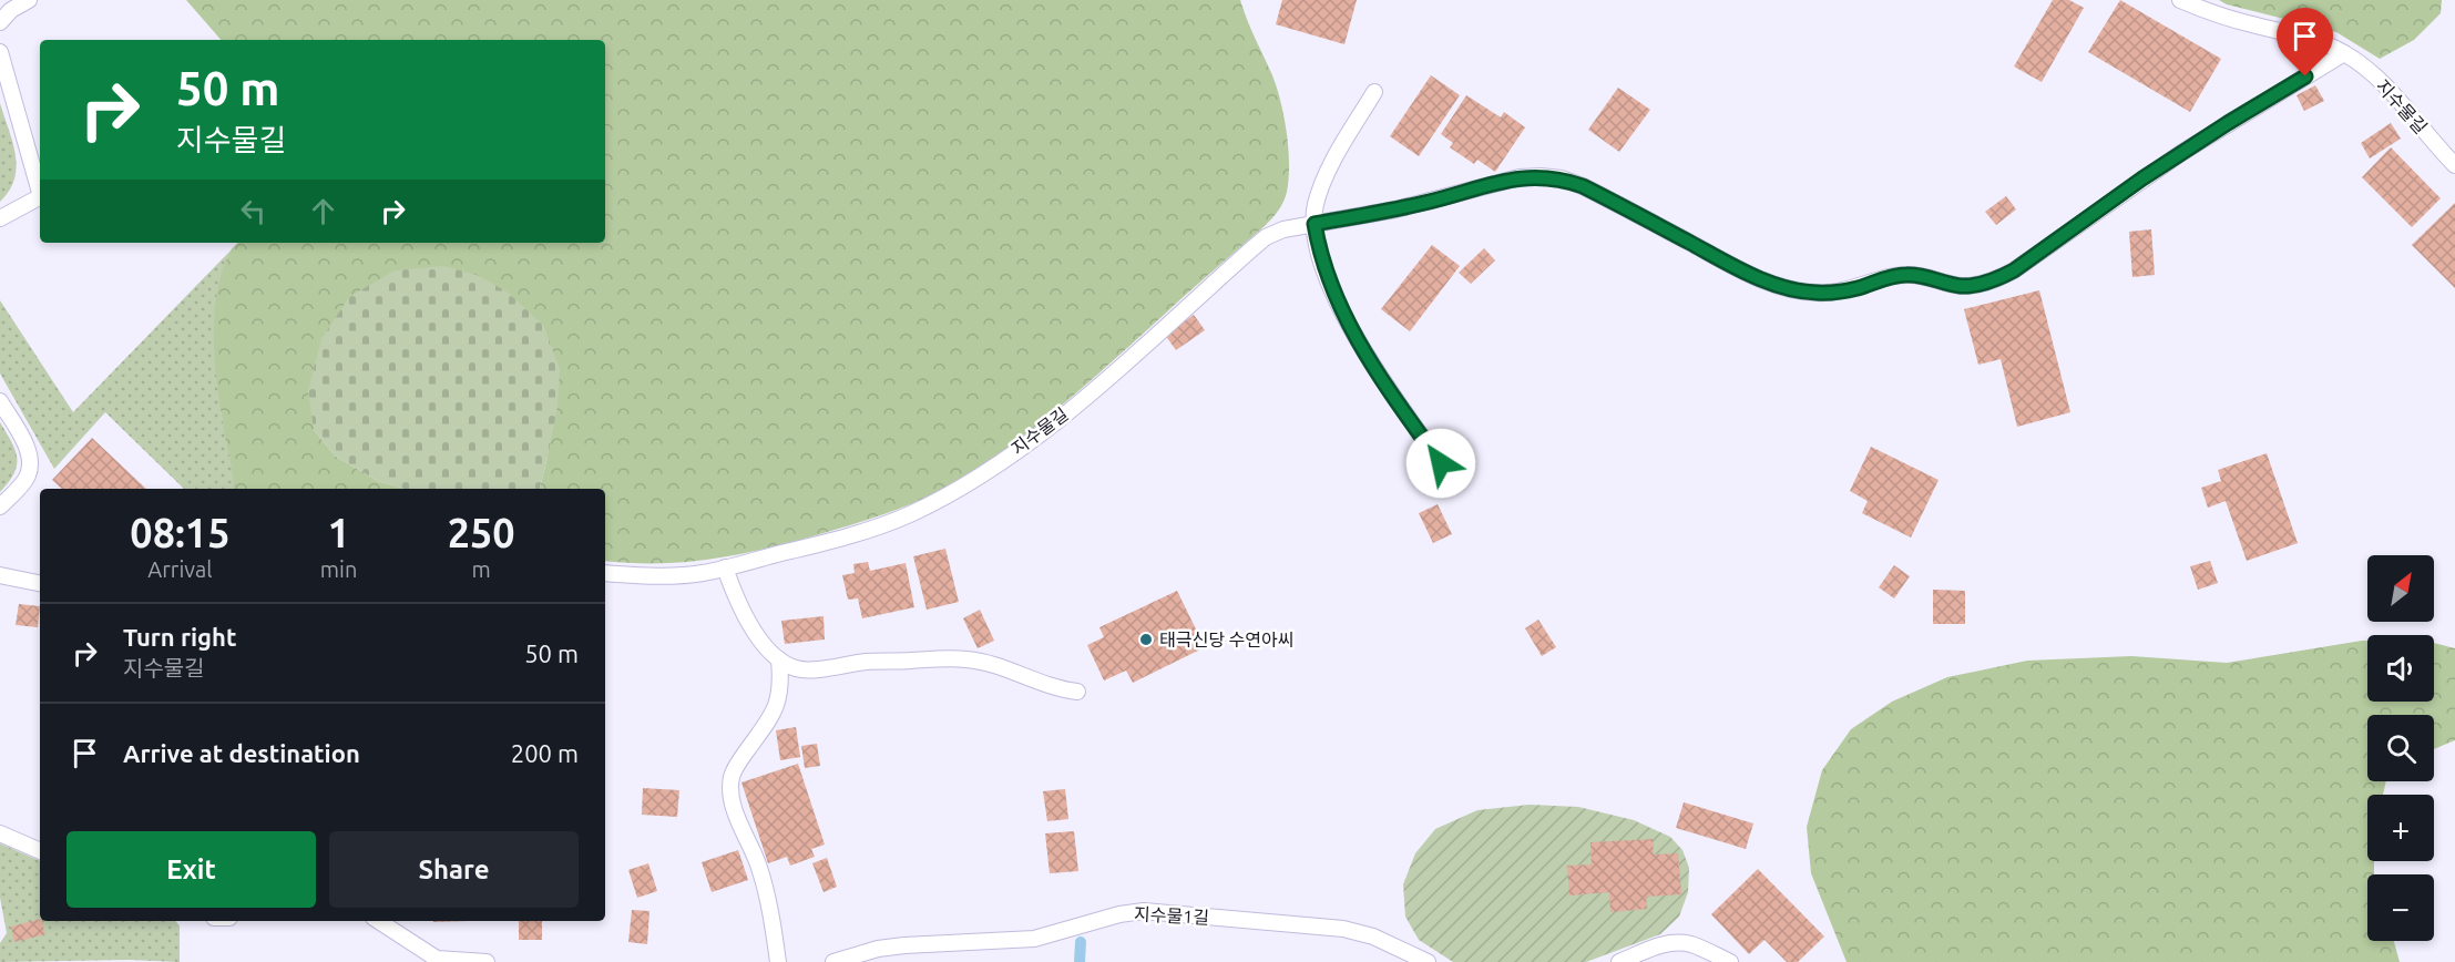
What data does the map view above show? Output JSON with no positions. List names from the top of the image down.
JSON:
{
  "streets": {
    "lane": ["지수물길", "지수물1길"]
  },
  "places": ["태극신당 수연아씨"],
  "north": "top right",
  "page": {
    "turn": ["50 m", "지수물길"],
    "eta": [
      "08:15",
      "Arrival",
      "1",
      "min",
      "250",
      "m"
    ],
    "map_buttons": ["+", "−"],
    "list": [
      {
        "name": "Turn right",
        "note": "지수물길",
        "value": "50 m"
      },
      {
        "name": "Arrive at destination",
        "value": "200 m"
      }
    ],
    "buttons": ["Exit", "Share"]
  }
}
